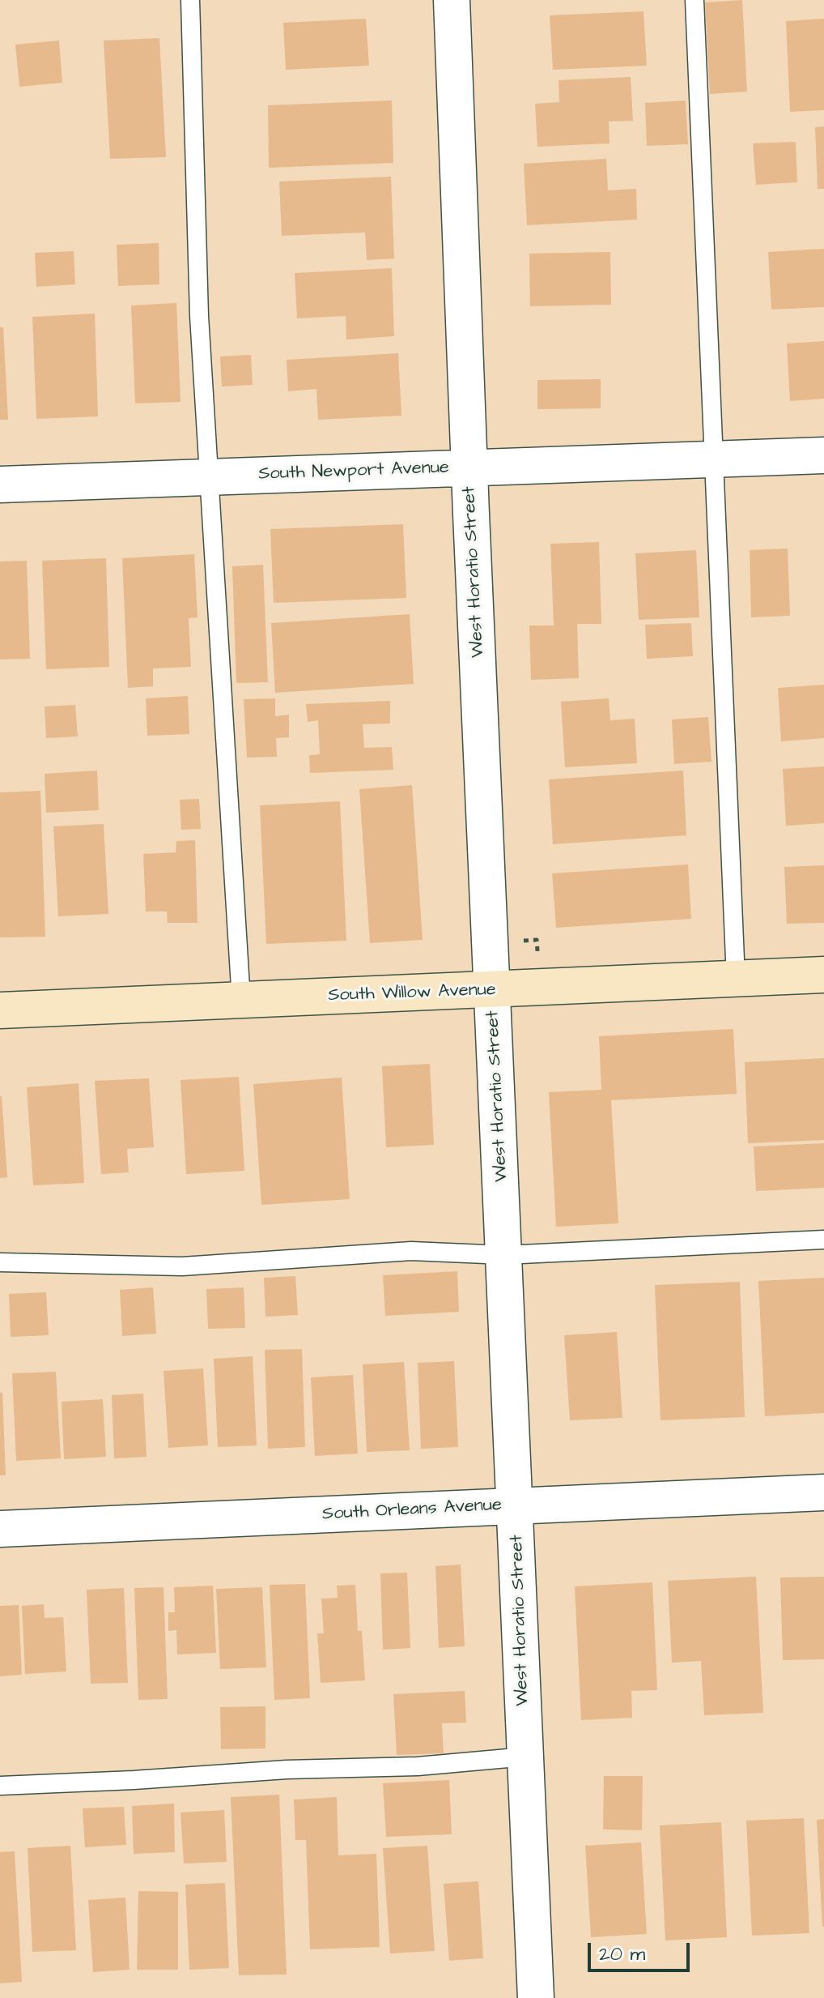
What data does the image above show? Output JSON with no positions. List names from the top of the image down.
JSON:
{
  "streets": {
    "street": [
      "South Newport Avenue",
      "West Horatio Street",
      "South Willow Avenue",
      "South Orleans Avenue"
    ]
  },
  "crossings": [
    ["South Newport Avenue", "West Horatio Street"],
    ["West Horatio Street", "South Willow Avenue"],
    ["West Horatio Street", "South Orleans Avenue"]
  ],
  "scale_bar": "20 m"
}
